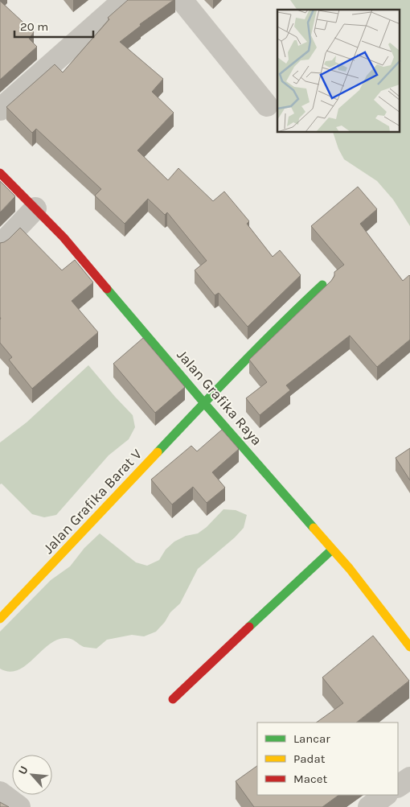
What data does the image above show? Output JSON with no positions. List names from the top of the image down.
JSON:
{
  "streets": {
    "street": ["Jalan Grafika Raya", "Jalan Grafika Barat V"]
  },
  "crossings": [
    ["Jalan Grafika Raya", "Jalan Grafika Barat V"]
  ],
  "legend": ["Lancar", "Padat", "Macet"],
  "scale_bar": "20 m",
  "north": "top left"
}
